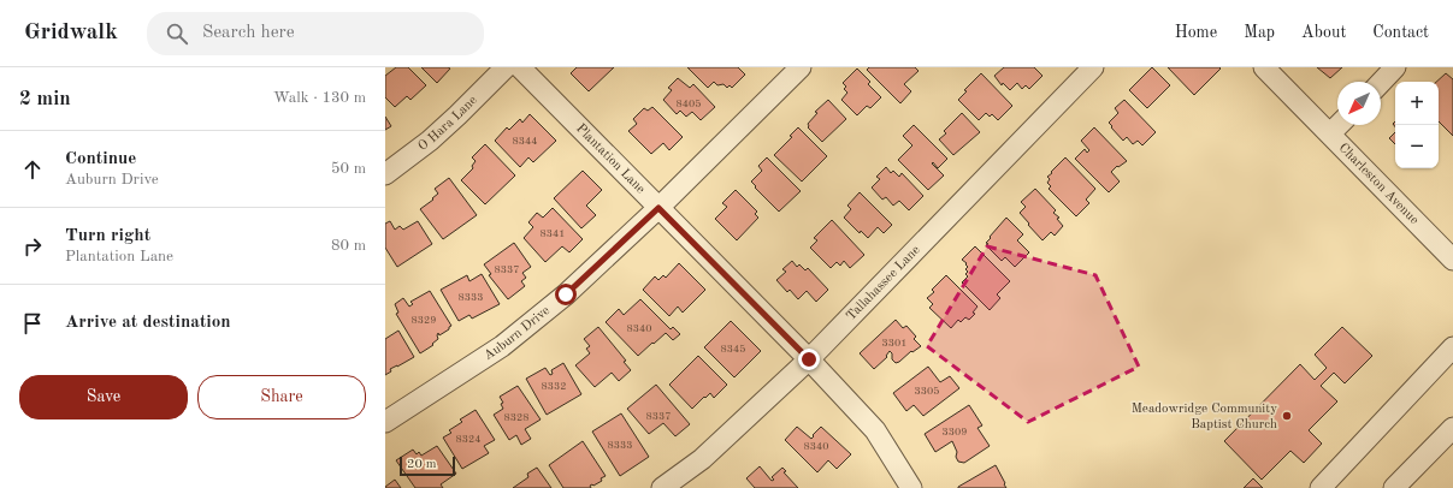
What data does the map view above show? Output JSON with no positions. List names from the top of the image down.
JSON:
{
  "streets": {
    "street": [
      "O Hara Lane",
      "Plantation Lane",
      "Charleston Avenue",
      "Tallahassee Lane",
      "Auburn Drive"
    ]
  },
  "crossings": [
    ["Plantation Lane", "Tallahassee Lane"],
    ["Plantation Lane", "Auburn Drive"]
  ],
  "places": ["Meadowridge Community Baptist Church"],
  "house_numbers": [
    "8405",
    "8344",
    "8341",
    "8337",
    "8333",
    "8329",
    "8340",
    "3301",
    "8345",
    "8332",
    "3305",
    "8337",
    "8328",
    "3309",
    "8324",
    "8333",
    "8340"
  ],
  "scale_bar": "20 m",
  "north": "bottom left",
  "page": {
    "header": "Gridwalk",
    "search": "Search here",
    "nav": [
      "Home",
      "Map",
      "About",
      "Contact"
    ],
    "heading": ["2 min", "Walk · 130 m"],
    "map_buttons": ["+", "−"],
    "list": [
      ["Continue", "Auburn Drive", "50 m"],
      ["Turn right", "Plantation Lane", "80 m"],
      "Arrive at destination"
    ],
    "buttons": ["Save", "Share"],
    "scale": "20 m"
  }
}
